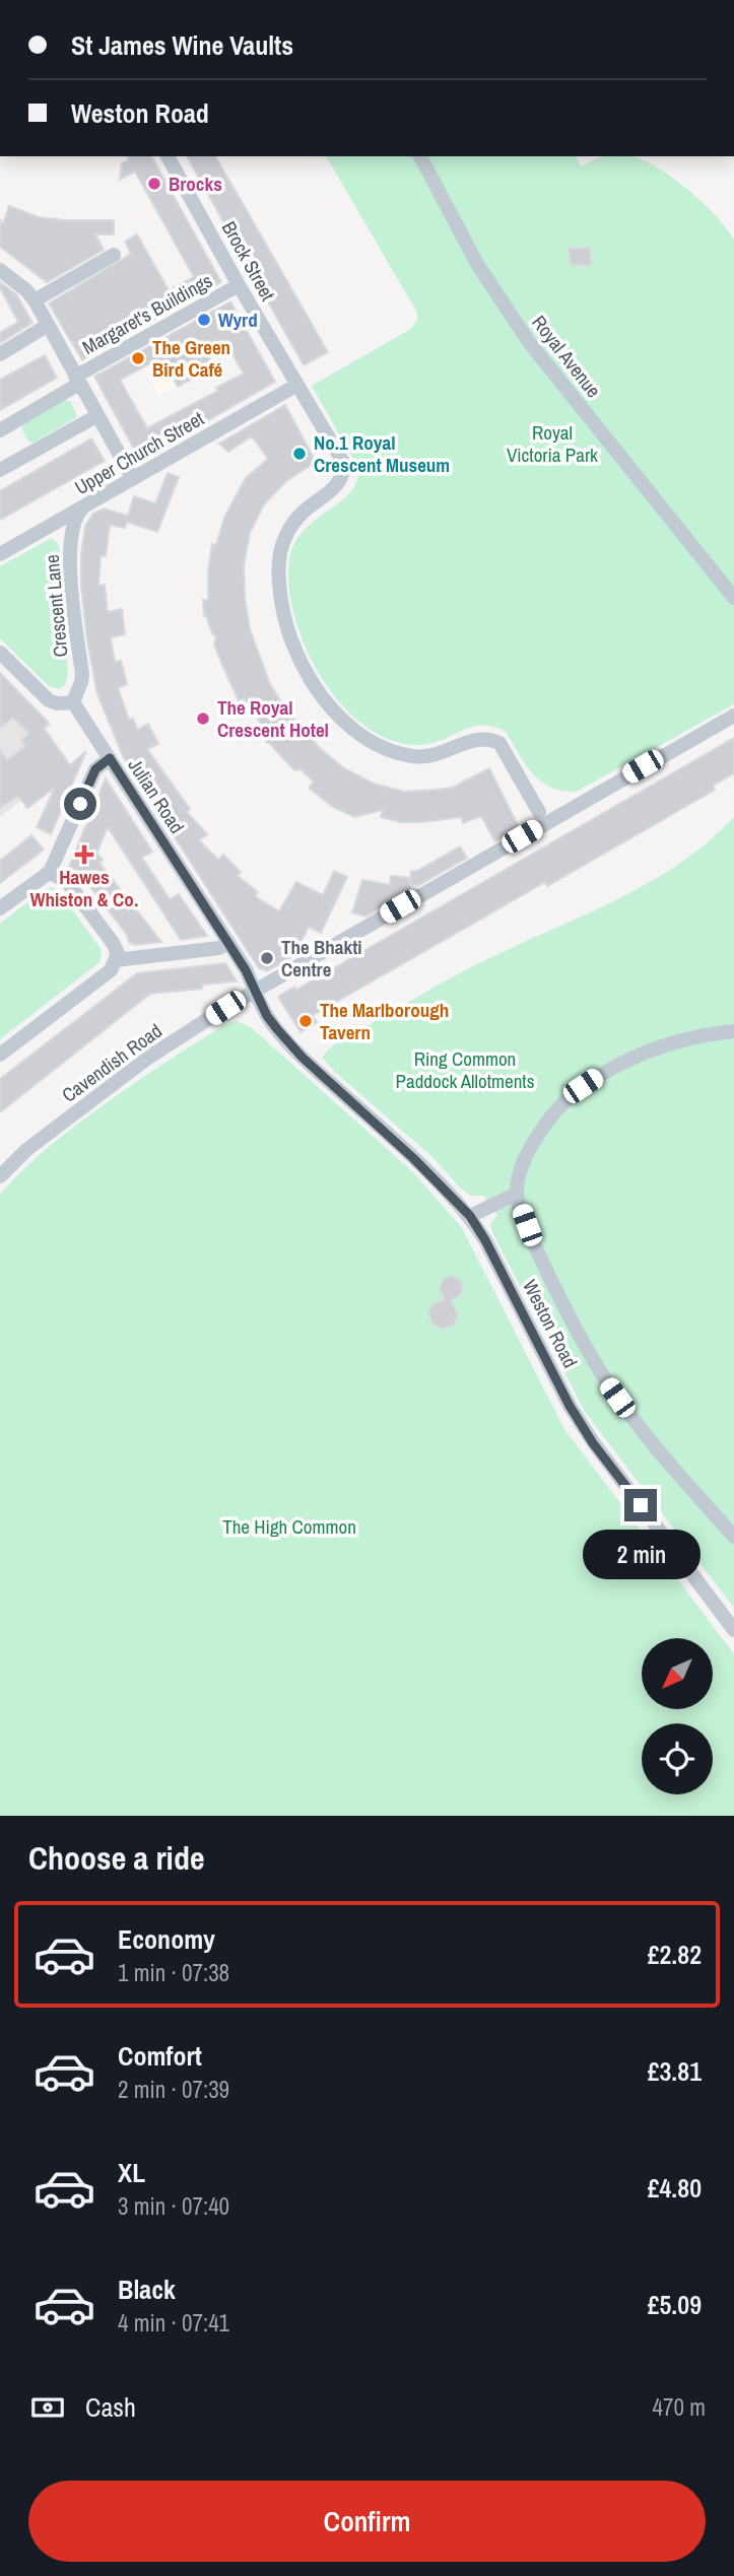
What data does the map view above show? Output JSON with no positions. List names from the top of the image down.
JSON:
{
  "streets": {
    "street": [
      "Brock Street",
      "Margaret's Buildings",
      "Royal Avenue",
      "Upper Church Street",
      "Crescent Lane",
      "Julian Road",
      "Cavendish Road",
      "Weston Road"
    ]
  },
  "crossings": [
    ["Brock Street", "Margaret's Buildings"],
    ["Brock Street", "Upper Church Street"],
    ["Upper Church Street", "Crescent Lane"],
    ["Crescent Lane", "Julian Road"],
    ["Julian Road", "Cavendish Road"],
    ["Julian Road", "Weston Road"],
    ["Cavendish Road", "Weston Road"]
  ],
  "parks": ["Royal Victoria Park", "Ring Common Paddock Allotments", "The High Common"],
  "places": {
    "other": [
      "Brocks",
      "Wyrd",
      "The Green Bird Café",
      "No.1 Royal Crescent Museum",
      "The Royal Crescent Hotel",
      "The Bhakti Centre",
      "The Marlborough Tavern"
    ],
    "health": ["Hawes Whiston & Co."]
  },
  "north": "bottom left",
  "page": {
    "banner": ["St James Wine Vaults", "Weston Road"],
    "bubble": "2 min",
    "heading": "Choose a ride",
    "list": [
      {
        "name": "Economy",
        "note": "1 min · 07:38",
        "value": "£2.82"
      },
      {
        "name": "Comfort",
        "note": "2 min · 07:39",
        "value": "£3.81"
      },
      {
        "name": "XL",
        "note": "3 min · 07:40",
        "value": "£4.80"
      },
      {
        "name": "Black",
        "note": "4 min · 07:41",
        "value": "£5.09"
      }
    ],
    "pay": ["Cash", "470 m"],
    "buttons": "Confirm"
  }
}
